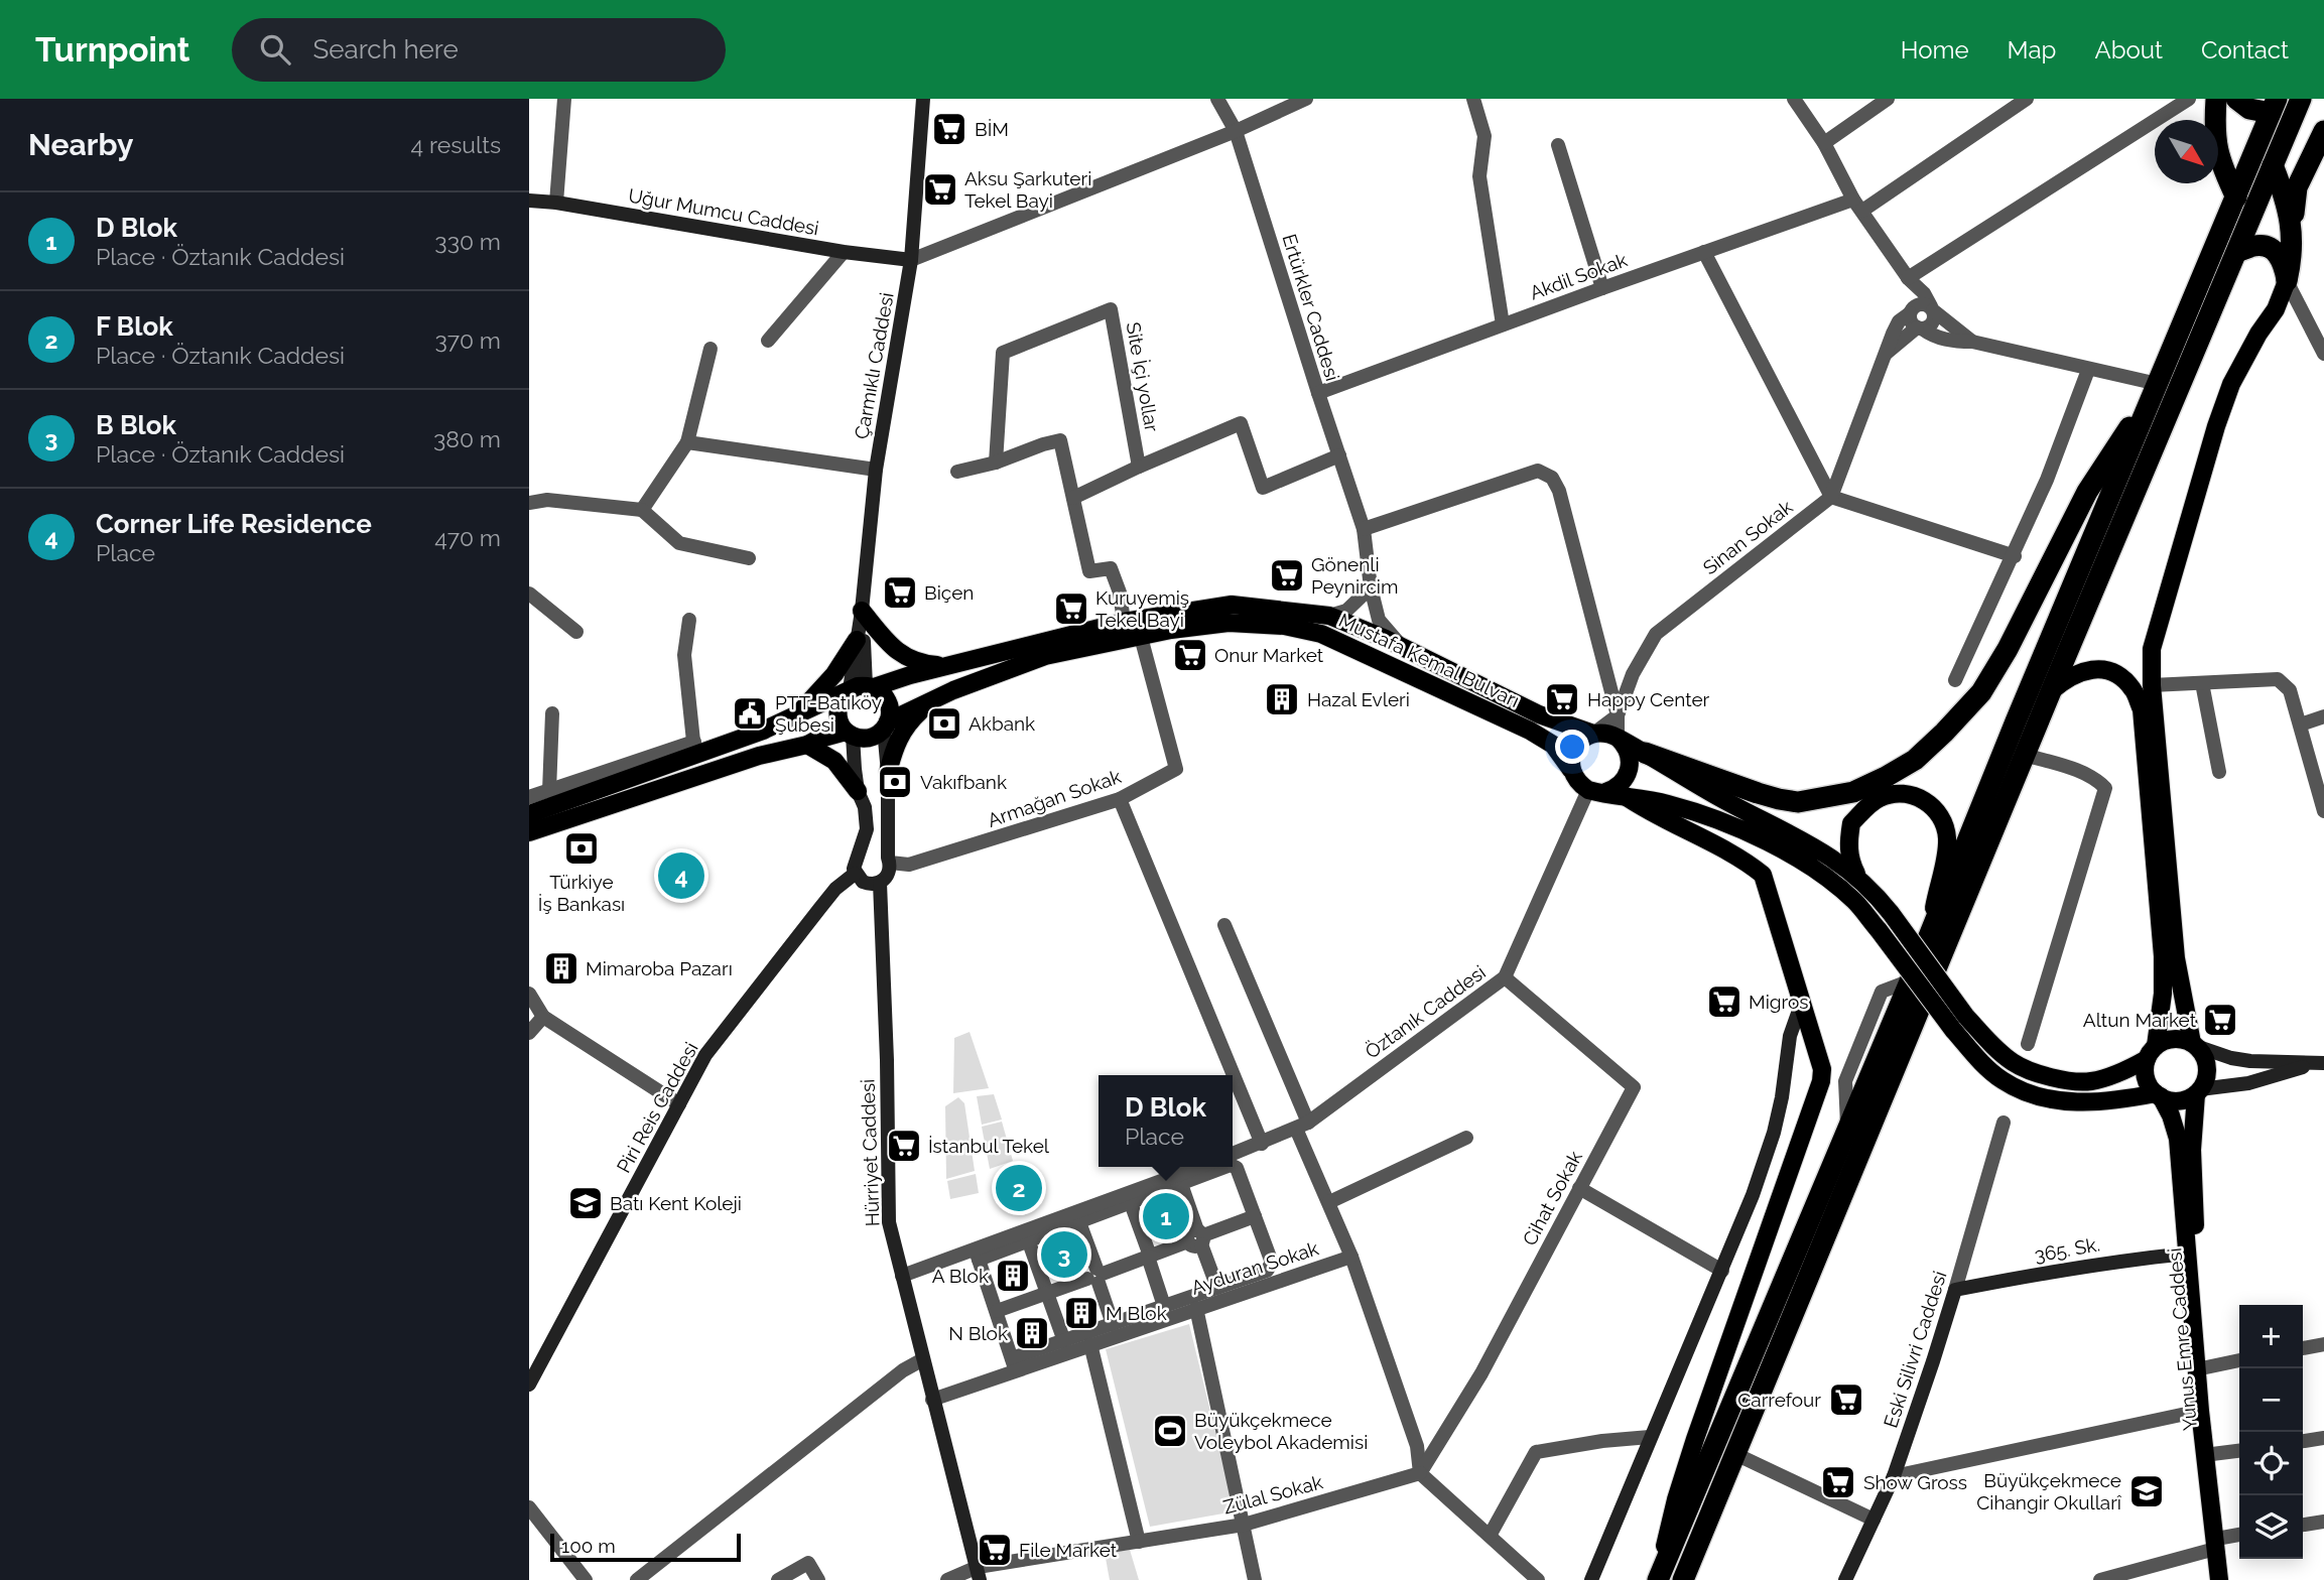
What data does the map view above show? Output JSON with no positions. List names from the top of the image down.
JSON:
{
  "streets": {
    "main road": [
      "Uğur Mumcu Caddesi",
      "Çarmıklı Caddesi",
      "Mustafa Kemal Bulvarı",
      "Piri Reis Caddesi",
      "Hürriyet Caddesi",
      "365. Sk.",
      "Yunus Emre Caddesi",
      "Eski Silivri Caddesi"
    ],
    "street": [
      "Akdil Sokak",
      "Ertürkler Caddesi",
      "Site İçi yollar",
      "Sinan Sokak",
      "Armağan Sokak",
      "Öztanık Caddesi",
      "Cihat Sokak",
      "Ayduran Sokak",
      "Zülal Sokak"
    ]
  },
  "crossings": [
    ["Uğur Mumcu Caddesi", "Çarmıklı Caddesi"],
    ["Akdil Sokak", "Ertürkler Caddesi"],
    ["Ertürkler Caddesi", "Site İçi yollar"],
    ["Ertürkler Caddesi", "Mustafa Kemal Bulvarı"],
    ["Çarmıklı Caddesi", "Mustafa Kemal Bulvarı"],
    ["Sinan Sokak", "Mustafa Kemal Bulvarı"],
    ["Sinan Sokak", "Öztanık Caddesi"],
    ["Mustafa Kemal Bulvarı", "Armağan Sokak"],
    ["Mustafa Kemal Bulvarı", "Öztanık Caddesi"],
    ["Armağan Sokak", "Piri Reis Caddesi"],
    ["Armağan Sokak", "Hürriyet Caddesi"],
    ["Öztanık Caddesi", "Cihat Sokak"],
    ["Piri Reis Caddesi", "Hürriyet Caddesi"],
    ["Hürriyet Caddesi", "Ayduran Sokak"],
    ["Hürriyet Caddesi", "Zülal Sokak"],
    ["Cihat Sokak", "Zülal Sokak"],
    ["365. Sk.", "Yunus Emre Caddesi"],
    ["365. Sk.", "Eski Silivri Caddesi"]
  ],
  "places": {
    "supermarket": [
      "BİM",
      "Aksu Şarkuteri Tekel Bayi",
      "Gönenli Peynircim",
      "Biçen",
      "Kuruyemiş Tekel Bayi",
      "Onur Market",
      "Happy Center",
      "Migros",
      "Altun Market",
      "İstanbul Tekel",
      "Carrefour",
      "Show Gross",
      "File Market"
    ],
    "building": [
      "Hazal Evleri",
      "Mimaroba Pazarı",
      "A Blok",
      "M Blok",
      "N Blok"
    ],
    "public building": ["PTT-Batıköy Şubesi"],
    "bank": ["Akbank", "Vakıfbank", "Türkiye İş Bankası"],
    "school or university": ["Batı Kent Koleji", "Büyükçekmece Cihangir Okullarî"],
    "sports": ["Büyükçekmece Voleybol Akademisi"]
  },
  "scale_bar": "100 m",
  "north": "bottom right",
  "page": {
    "header": "Turnpoint",
    "search": "Search here",
    "nav": [
      "Home",
      "Map",
      "About",
      "Contact"
    ],
    "heading": ["Nearby", "4 results"],
    "list": [
      {
        "mark": "1",
        "name": "D Blok",
        "note": "Place · Öztanık Caddesi",
        "value": "330 m"
      },
      {
        "mark": "2",
        "name": "F Blok",
        "note": "Place · Öztanık Caddesi",
        "value": "370 m"
      },
      {
        "mark": "3",
        "name": "B Blok",
        "note": "Place · Öztanık Caddesi",
        "value": "380 m"
      },
      {
        "mark": "4",
        "name": "Corner Life Residence",
        "note": "Place",
        "value": "470 m"
      }
    ],
    "pins": [
      "4",
      "2",
      "1",
      "3"
    ],
    "popup": ["D Blok", "Place"],
    "map_buttons": ["+", "−"],
    "scale": "100 m"
  }
}
